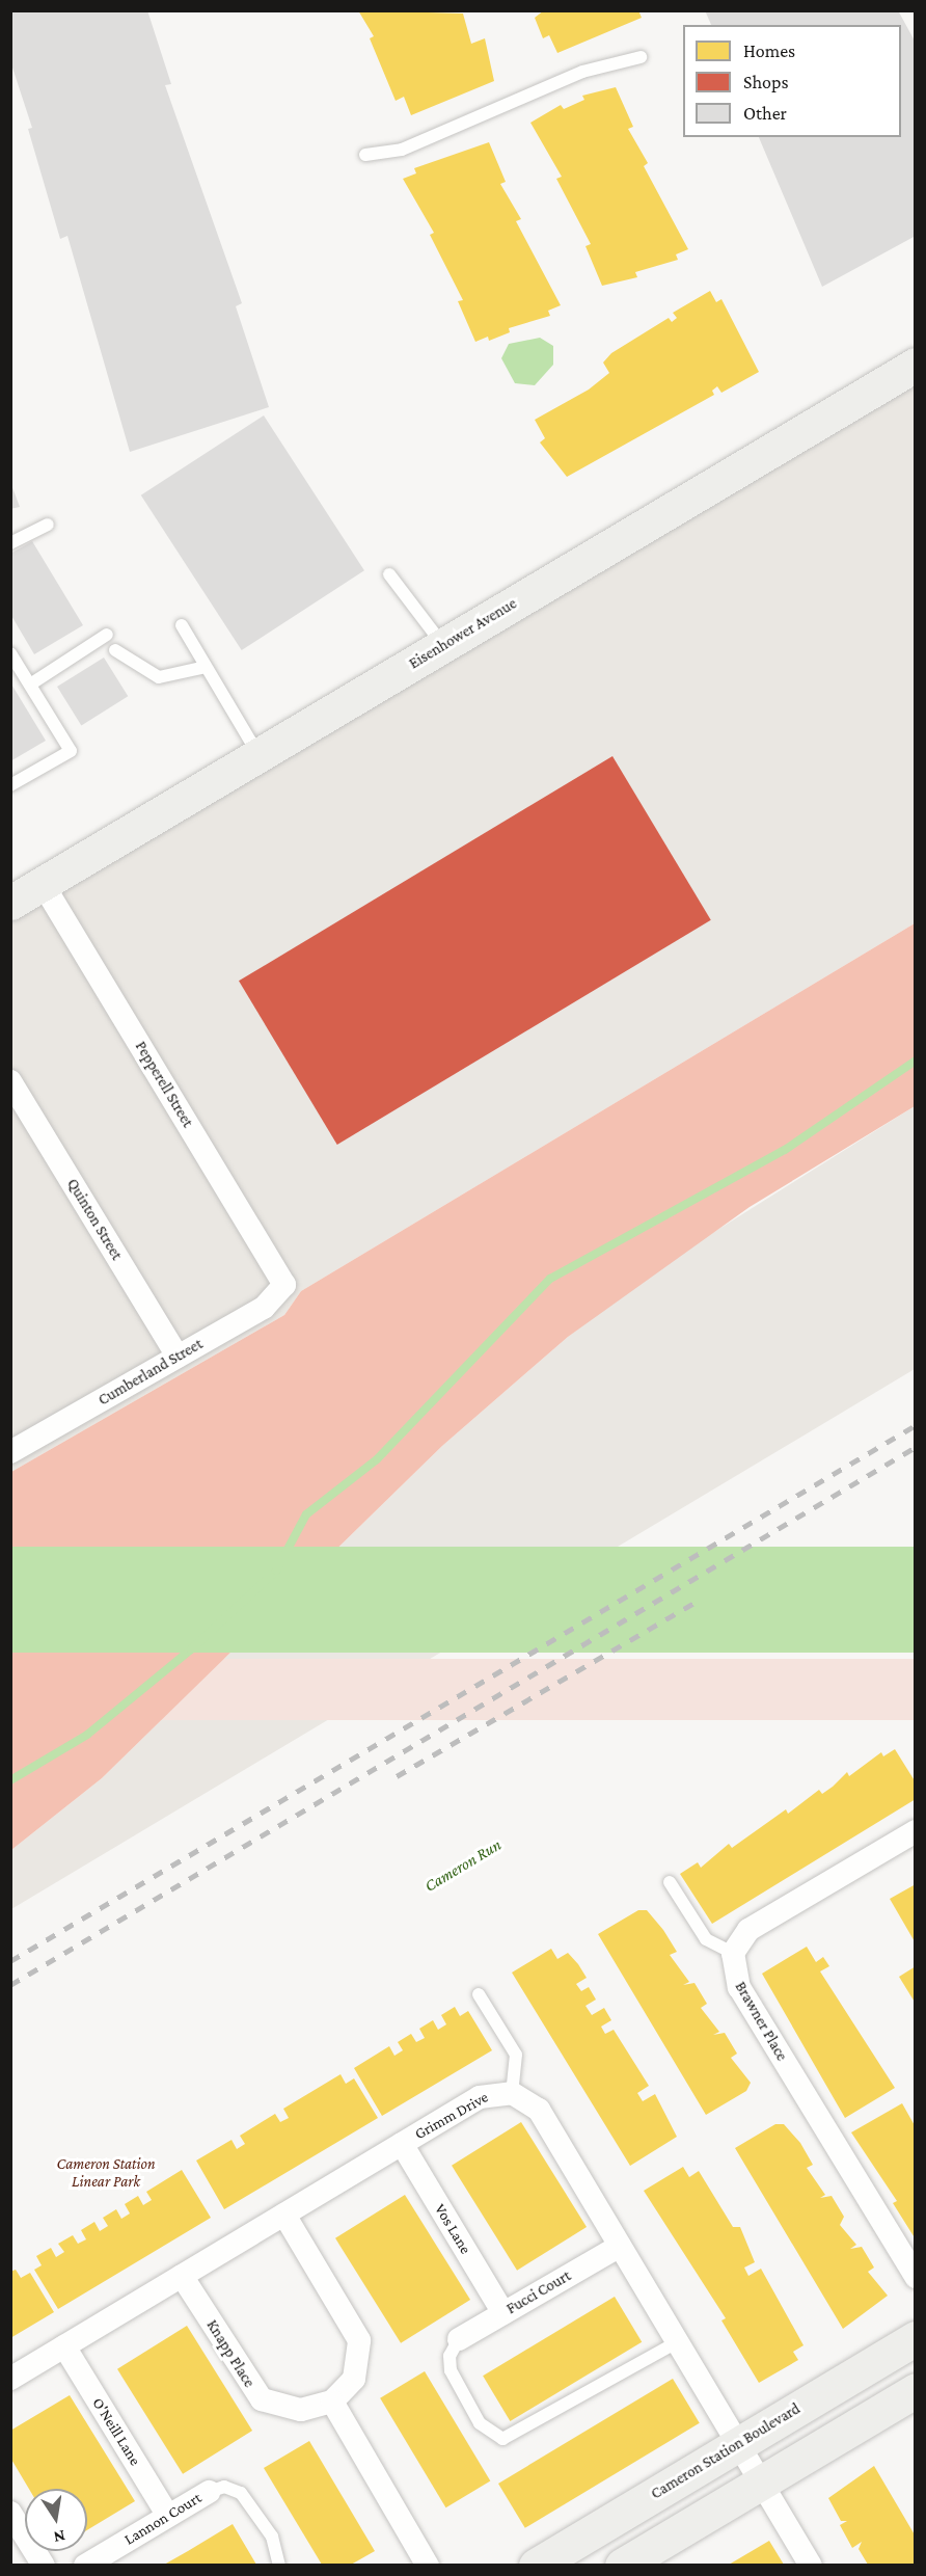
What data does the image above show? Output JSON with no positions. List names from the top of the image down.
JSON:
{
  "streets": {
    "main road": ["Eisenhower Avenue", "Cameron Station Boulevard"],
    "street": [
      "Pepperell Street",
      "Quinton Street",
      "Cumberland Street",
      "Brawner Place",
      "Grimm Drive",
      "Vos Lane",
      "Fucci Court",
      "Knapp Place",
      "O'Neill Lane",
      "Lannon Court"
    ]
  },
  "crossings": [
    ["Eisenhower Avenue", "Pepperell Street"],
    ["Pepperell Street", "Cumberland Street"],
    ["Quinton Street", "Cumberland Street"],
    ["Grimm Drive", "Vos Lane"],
    ["Grimm Drive", "Fucci Court"],
    ["Grimm Drive", "Knapp Place"],
    ["Grimm Drive", "O'Neill Lane"],
    ["Grimm Drive", "Cameron Station Boulevard"],
    ["Vos Lane", "Fucci Court"],
    ["O'Neill Lane", "Lannon Court"]
  ],
  "water": ["Cameron Run"],
  "parks": ["Cameron Station Linear Park"],
  "legend": ["Homes", "Shops", "Other"],
  "north": "bottom"
}
